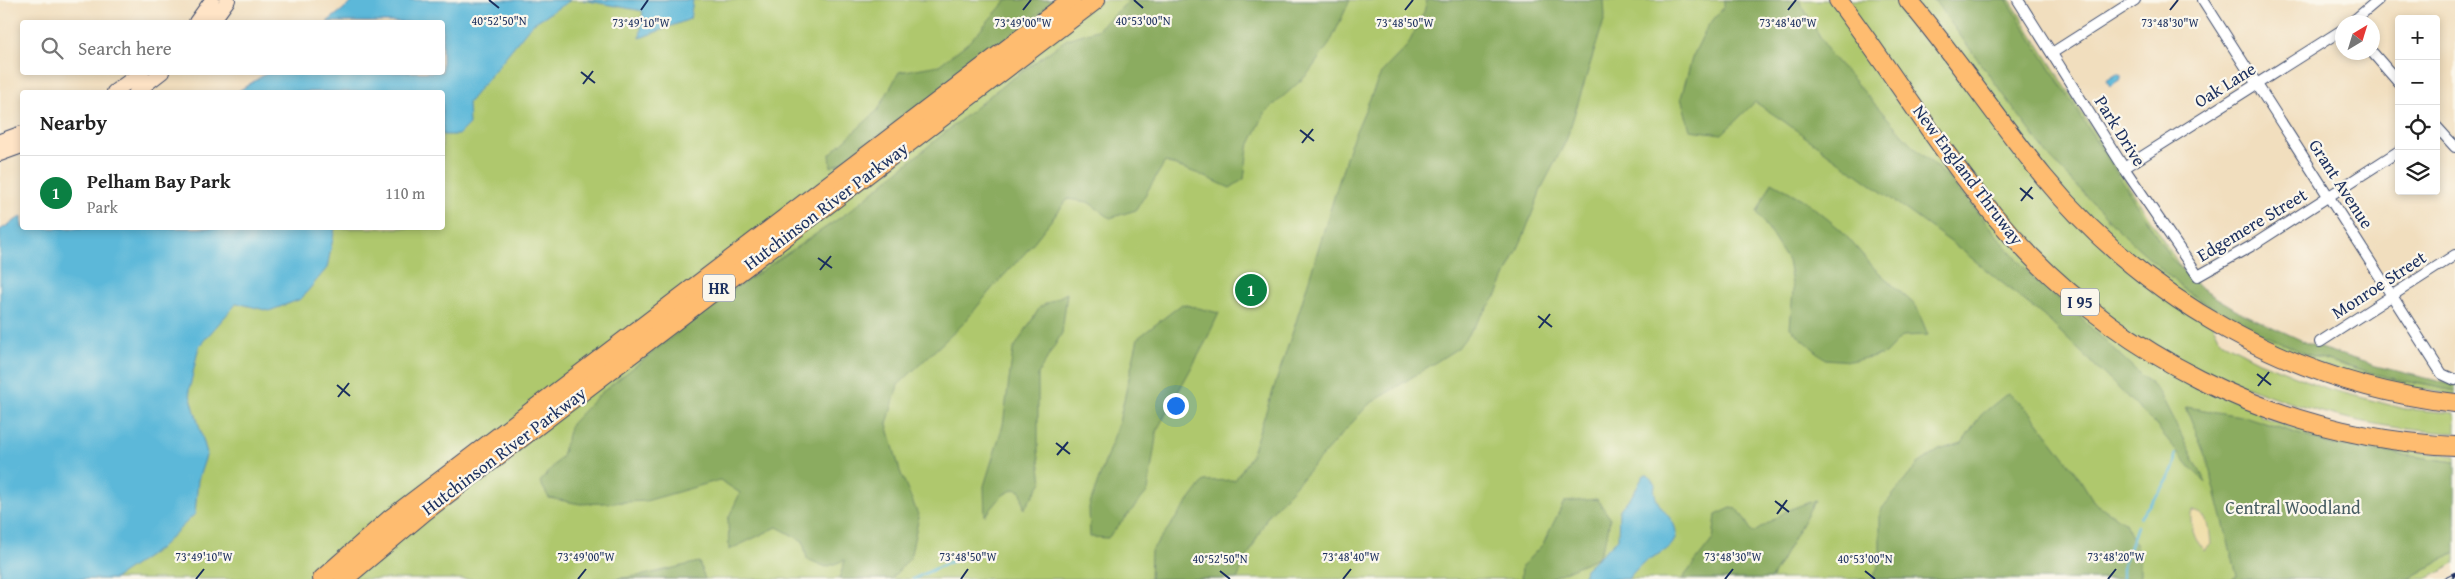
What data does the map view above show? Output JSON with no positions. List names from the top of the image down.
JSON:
{
  "streets": {
    "highway": [
      "New England Thruway",
      "Hutchinson River Parkway",
      "HR",
      "I 95"
    ],
    "street": [
      "Oak Lane",
      "Park Drive",
      "Grant Avenue",
      "Edgemere Street",
      "Monroe Street"
    ]
  },
  "crossings": [
    ["Oak Lane", "Park Drive"],
    ["Oak Lane", "Grant Avenue"],
    ["Park Drive", "Edgemere Street"],
    ["Grant Avenue", "Edgemere Street"],
    ["Grant Avenue", "Monroe Street"]
  ],
  "parks": ["Central Woodland"],
  "north": "top right",
  "page": {
    "map_buttons": ["+", "−"],
    "search": "Search here",
    "heading": "Nearby",
    "list": [
      {
        "mark": "1",
        "name": "Pelham Bay Park",
        "note": "Park",
        "value": "110 m"
      }
    ],
    "pins": "1"
  },
  "coordinates": [
    "40°52'50\"N",
    "40°53'00\"N",
    "73°49'10\"W",
    "73°49'00\"W",
    "73°48'50\"W",
    "73°48'40\"W",
    "73°48'30\"W",
    "73°48'20\"W"
  ]
}
